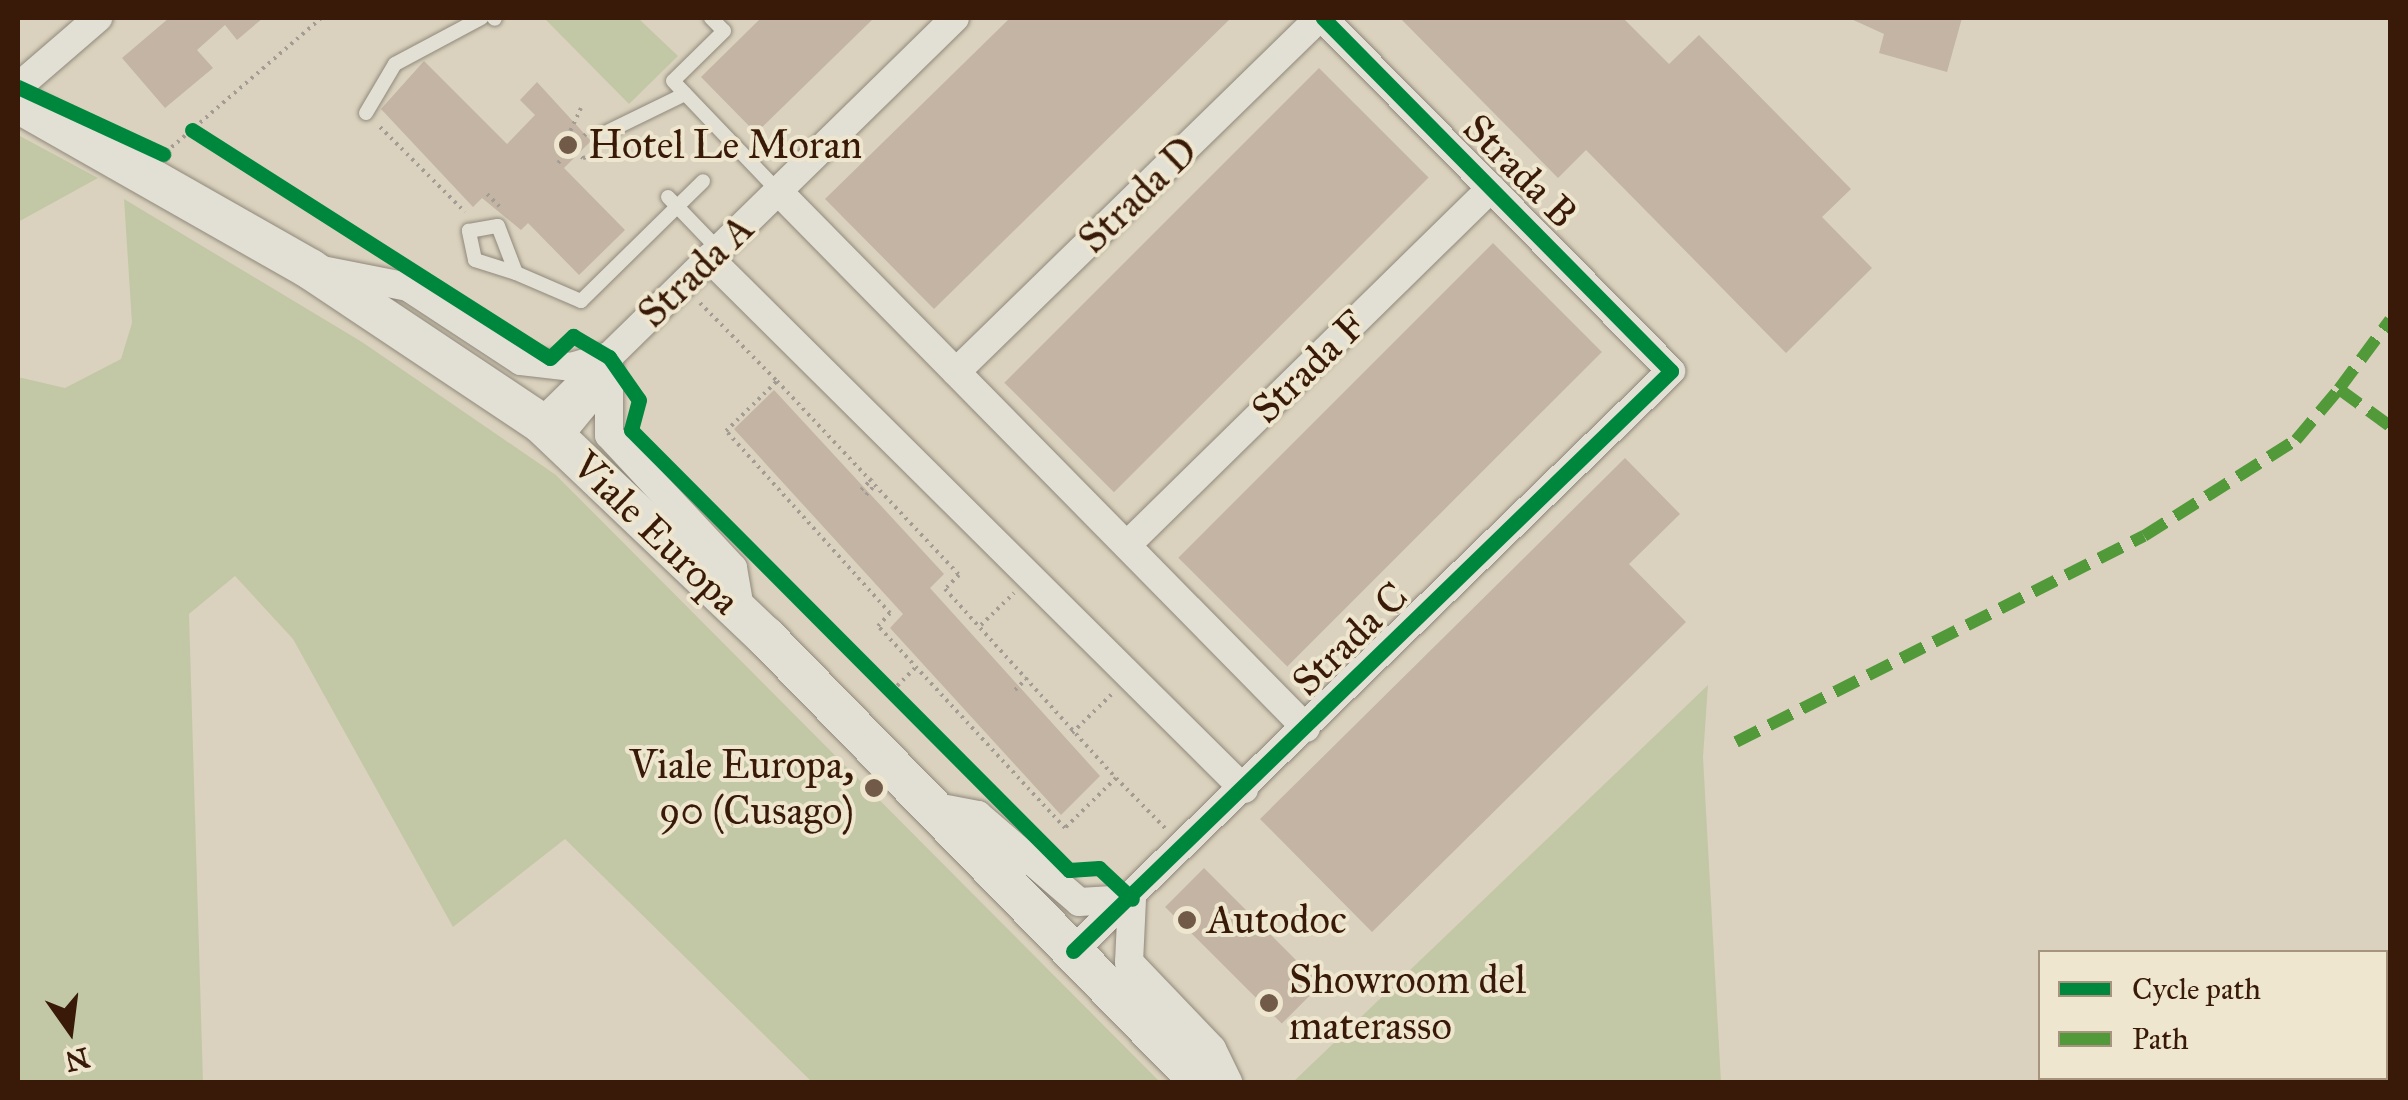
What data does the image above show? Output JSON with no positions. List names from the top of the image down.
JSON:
{
  "streets": {
    "main road": ["Viale Europa"],
    "street": [
      "Strada B",
      "Strada D",
      "Strada A",
      "Strada F",
      "Strada C"
    ]
  },
  "crossings": [
    ["Strada B", "Strada D"],
    ["Strada B", "Strada F"],
    ["Strada B", "Strada C"],
    ["Strada A", "Viale Europa"],
    ["Viale Europa", "Strada C"]
  ],
  "places": [
    "Hotel Le Moran",
    "Viale Europa, 90 (Cusago)",
    "Autodoc",
    "Showroom del materasso"
  ],
  "legend": ["Cycle path", "Path"],
  "north": "bottom"
}
